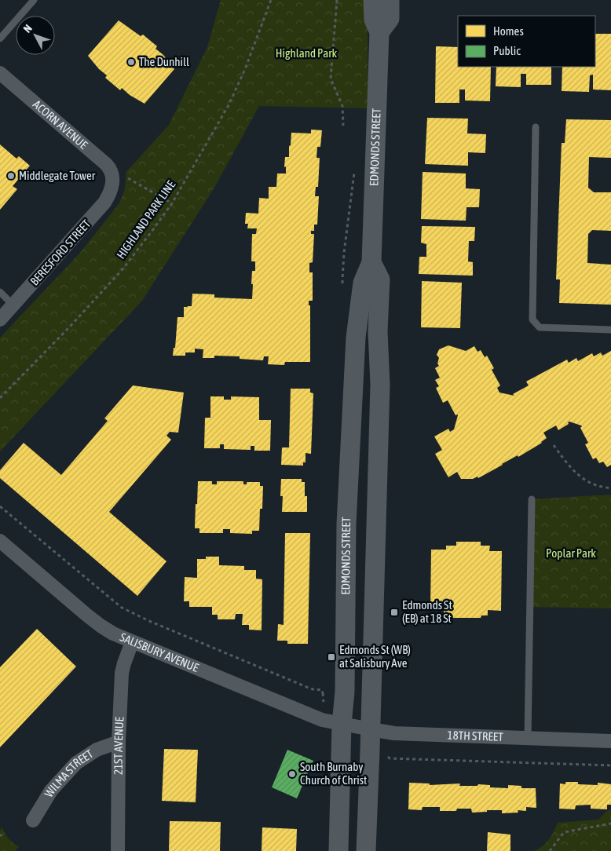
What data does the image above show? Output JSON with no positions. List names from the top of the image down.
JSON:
{
  "streets": {
    "street": [
      "ACORN AVENUE",
      "EDMONDS STREET",
      "BERESFORD STREET",
      "SALISBURY AVENUE",
      "18TH STREET",
      "21ST AVENUE",
      "WILMA STREET"
    ],
    "path": ["HIGHLAND PARK LINE"]
  },
  "crossings": [
    ["ACORN AVENUE", "BERESFORD STREET"],
    ["EDMONDS STREET", "SALISBURY AVENUE"],
    ["EDMONDS STREET", "18TH STREET"],
    ["SALISBURY AVENUE", "18TH STREET"],
    ["SALISBURY AVENUE", "21ST AVENUE"],
    ["21ST AVENUE", "WILMA STREET"]
  ],
  "parks": ["Highland Park", "Poplar Park"],
  "places": {
    "other": ["The Dunhill", "Middlegate Tower", "South Burnaby Church of Christ"],
    "transit": ["Edmonds St (EB) at 18 St", "Edmonds St (WB) at Salisbury Ave"]
  },
  "legend": ["Homes", "Public"],
  "north": "top left"
}
